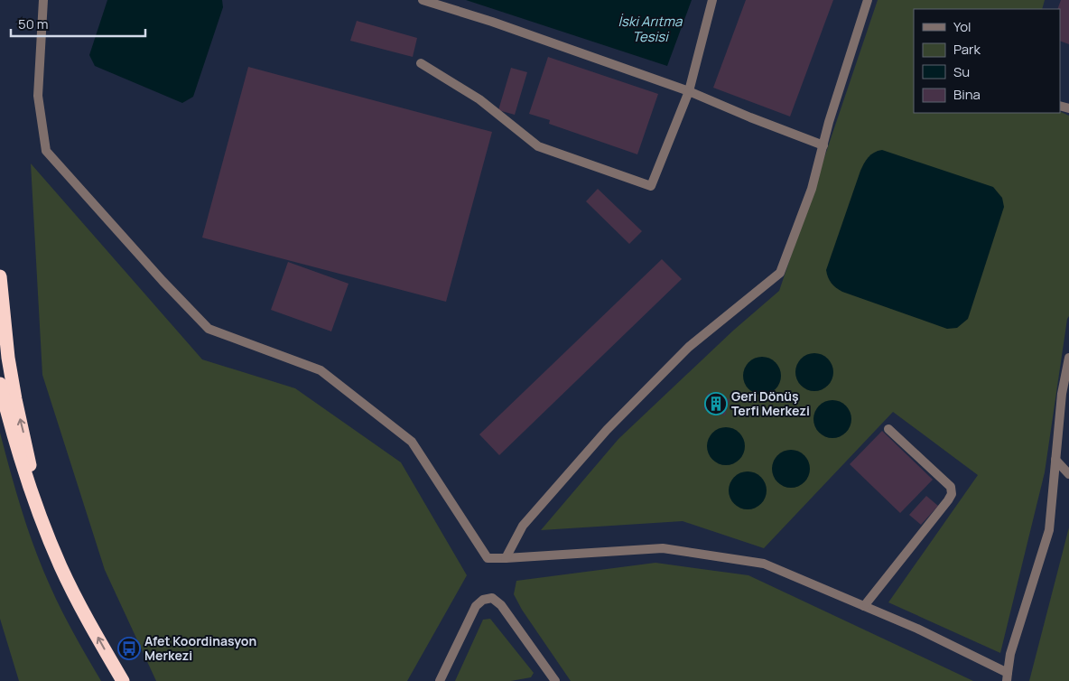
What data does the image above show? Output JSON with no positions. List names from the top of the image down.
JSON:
{
  "water": ["İski Arıtma Tesisi"],
  "places": {
    "building": ["Geri Dönüş Terfi Merkezi"],
    "bus stop": ["Afet Koordinasyon Merkezi"]
  },
  "legend": [
    "Yol",
    "Park",
    "Su",
    "Bina"
  ],
  "scale_bar": "50 m"
}
